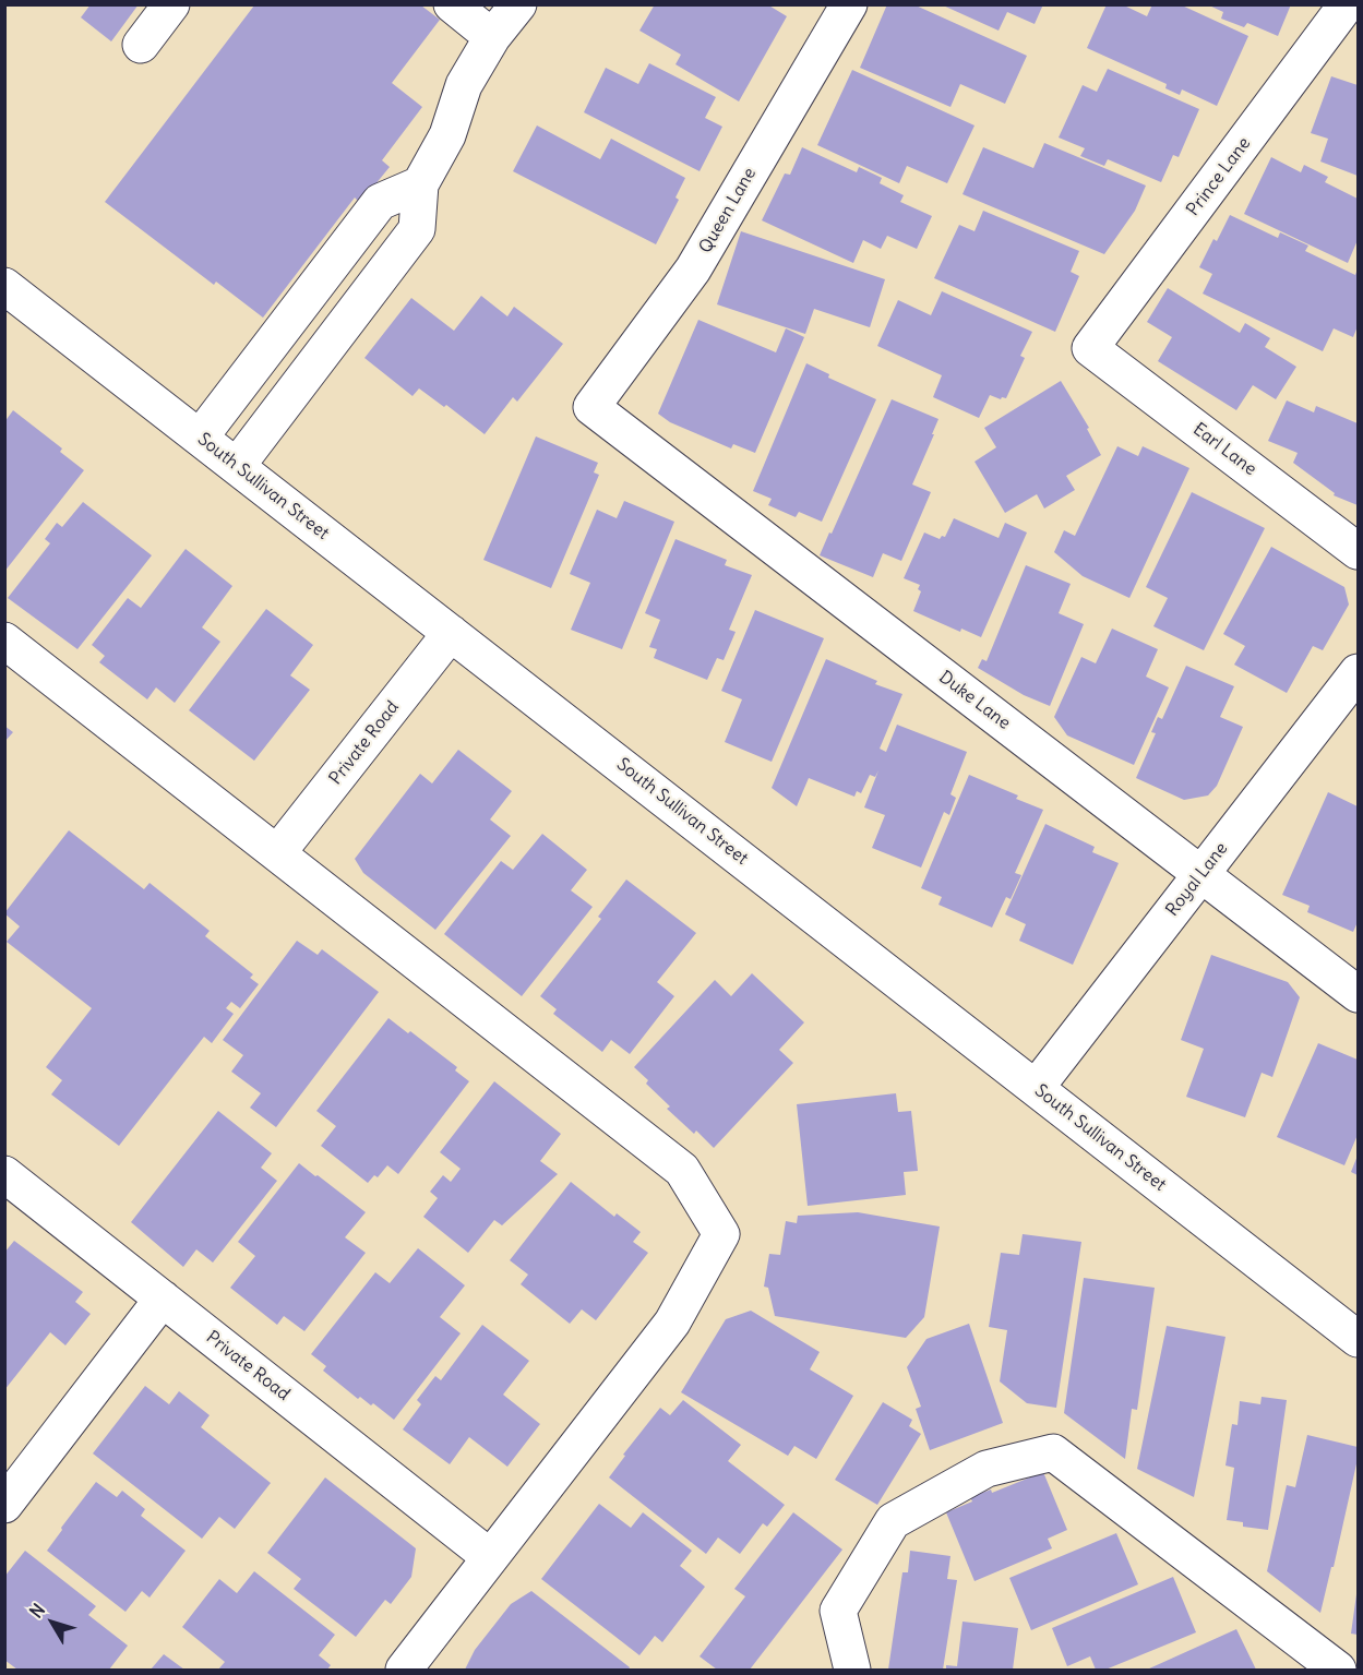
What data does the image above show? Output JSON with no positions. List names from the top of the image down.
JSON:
{
  "streets": {
    "street": [
      "Prince Lane",
      "Queen Lane",
      "Earl Lane",
      "South Sullivan Street",
      "Duke Lane",
      "Private Road",
      "Royal Lane"
    ]
  },
  "crossings": [
    ["Prince Lane", "Earl Lane"],
    ["Queen Lane", "Duke Lane"],
    ["South Sullivan Street", "Private Road"],
    ["South Sullivan Street", "Royal Lane"],
    ["Duke Lane", "Royal Lane"]
  ],
  "north": "top left"
}
